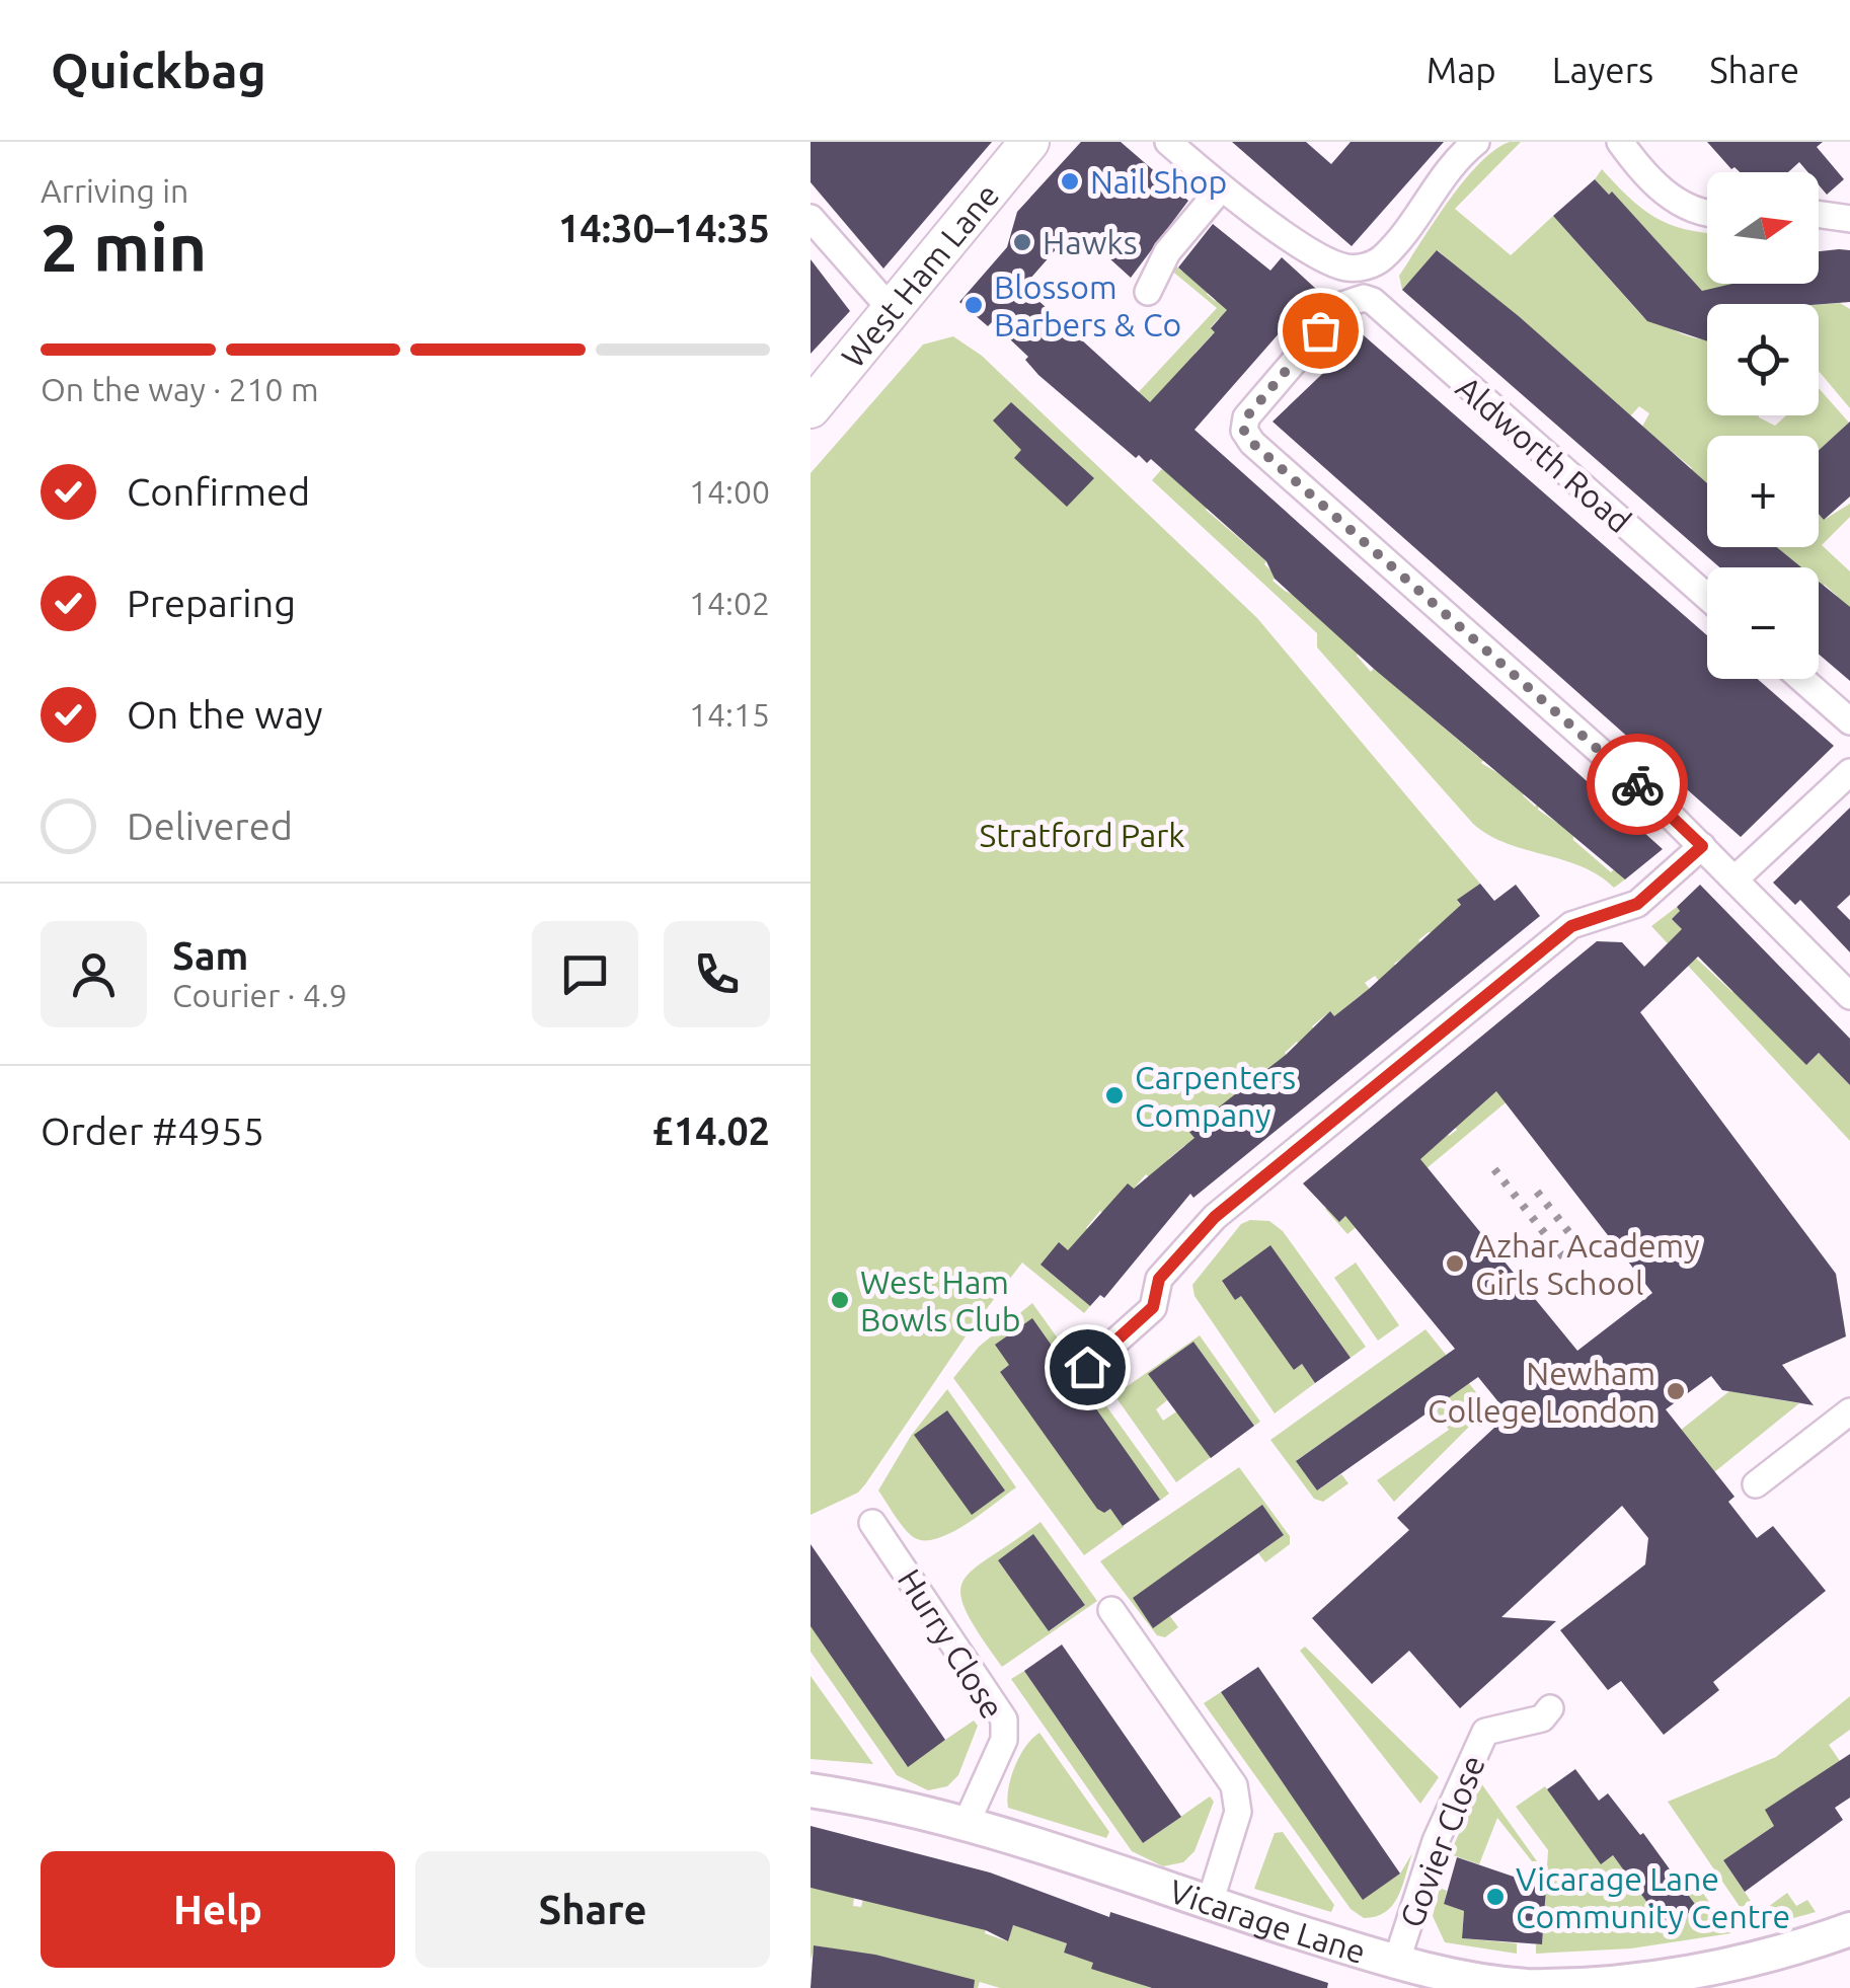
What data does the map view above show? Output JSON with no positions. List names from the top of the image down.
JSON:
{
  "streets": {
    "main road": ["West Ham Lane", "Vicarage Lane"],
    "street": ["Aldworth Road", "Hurry Close", "Govier Close"]
  },
  "crossings": [
    ["Hurry Close", "Vicarage Lane"],
    ["Govier Close", "Vicarage Lane"]
  ],
  "parks": ["Stratford Park"],
  "places": [
    "Nail Shop",
    "Hawks",
    "Blossom Barbers & Co",
    "Carpenters Company",
    "Azhar Academy Girls School",
    "West Ham Bowls Club",
    "Newham College London",
    "Vicarage Lane Community Centre"
  ],
  "north": "right",
  "page": {
    "header": "Quickbag",
    "nav": ["Map", "Layers", "Share"],
    "heading": ["2 min", "Arriving in", "14:30–14:35"],
    "panel": [
      "Sam",
      "Courier · 4.9",
      "Order #4955",
      "£14.02"
    ],
    "map_buttons": ["+", "−"],
    "bar": "On the way · 210 m",
    "list": [
      ["Confirmed", "14:00"],
      ["Preparing", "14:02"],
      ["On the way", "14:15"],
      "Delivered"
    ],
    "buttons": ["Help", "Share"]
  }
}
